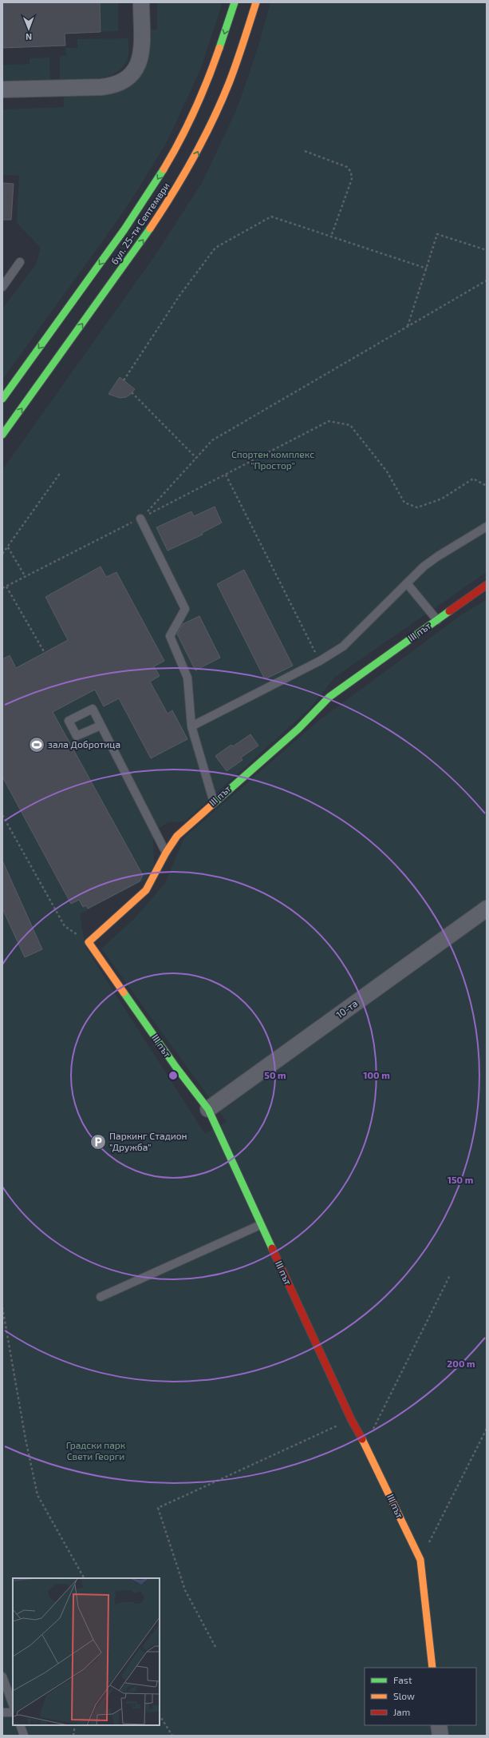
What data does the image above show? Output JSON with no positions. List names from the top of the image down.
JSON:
{
  "streets": {
    "street": ["бул. 25-ти Септември", "ІІІ път", "10-та"]
  },
  "crossings": [
    ["ІІІ път", "10-та"]
  ],
  "parks": ["Спортен комплекс \"Простор\"", "Градски парк Свети Георги"],
  "places": {
    "sports": ["зала Добротица"],
    "parking": ["Паркинг Стадион \"Дружба\""]
  },
  "legend": ["Fast", "Slow", "Jam"],
  "north": "bottom",
  "rings": [
    "50 m",
    "100 m",
    "150 m",
    "200 m"
  ]
}
